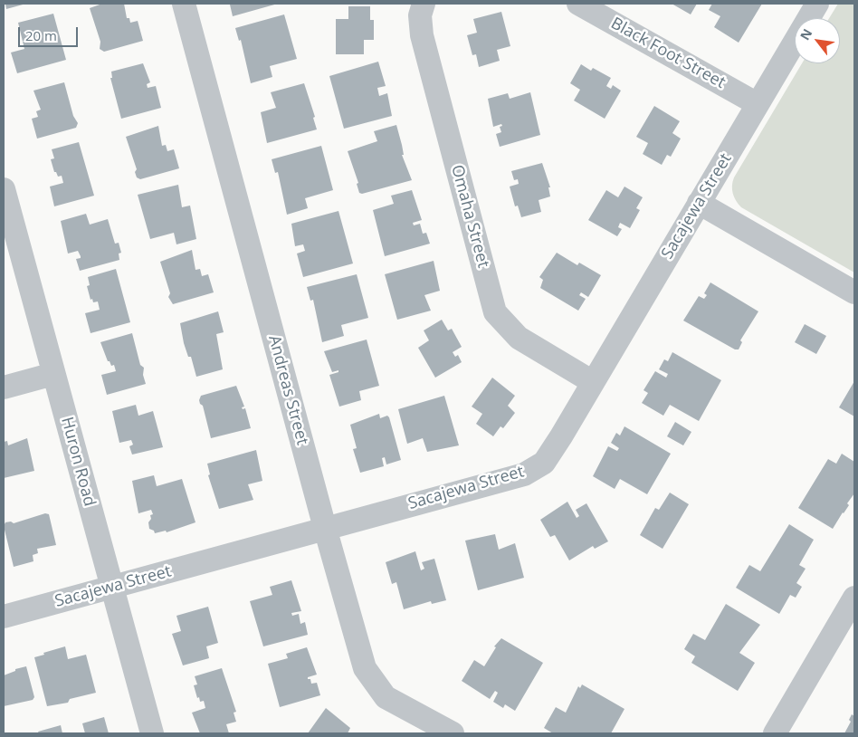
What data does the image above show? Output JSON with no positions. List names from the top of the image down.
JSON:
{
  "streets": {
    "street": [
      "Black Foot Street",
      "Sacajewa Street",
      "Omaha Street",
      "Andreas Street",
      "Huron Road"
    ]
  },
  "crossings": [
    ["Black Foot Street", "Sacajewa Street"],
    ["Sacajewa Street", "Omaha Street"],
    ["Sacajewa Street", "Andreas Street"],
    ["Sacajewa Street", "Huron Road"]
  ],
  "scale_bar": "20 m",
  "north": "top left"
}
